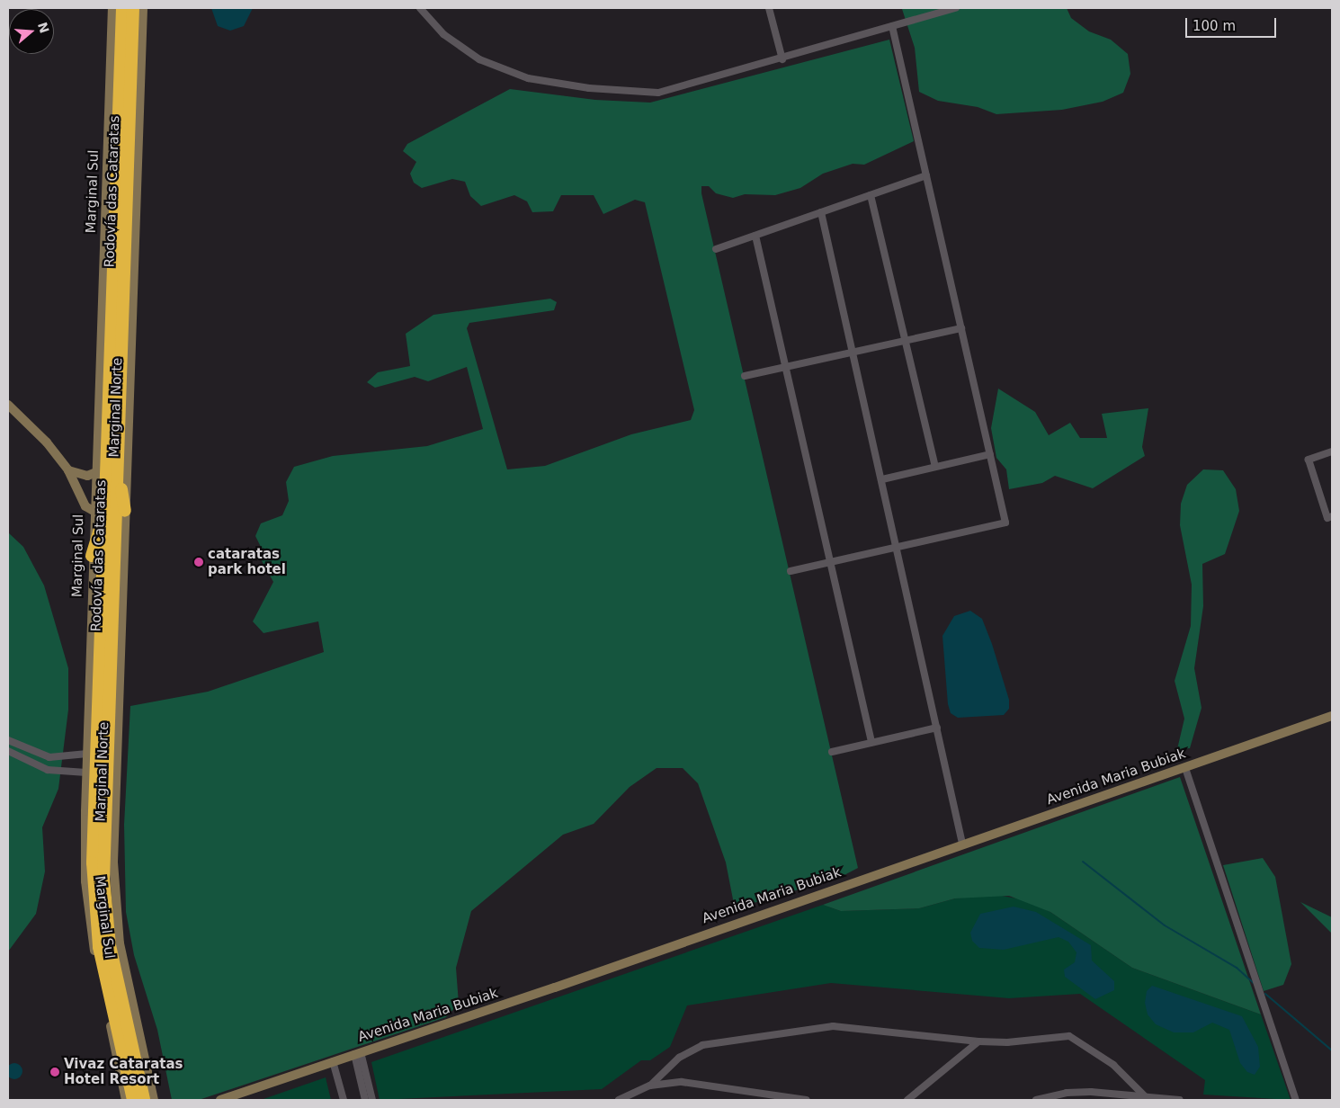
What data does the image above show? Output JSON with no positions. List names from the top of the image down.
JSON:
{
  "streets": {
    "highway": ["Rodovía das Cataratas"],
    "street": ["Marginal Sul", "Marginal Norte", "Avenida Maria Bubiak"]
  },
  "crossings": [
    ["Marginal Sul", "Rodovía das Cataratas"]
  ],
  "places": ["cataratas park hotel", "Vivaz Cataratas Hotel Resort"],
  "scale_bar": "100 m",
  "north": "right"
}
